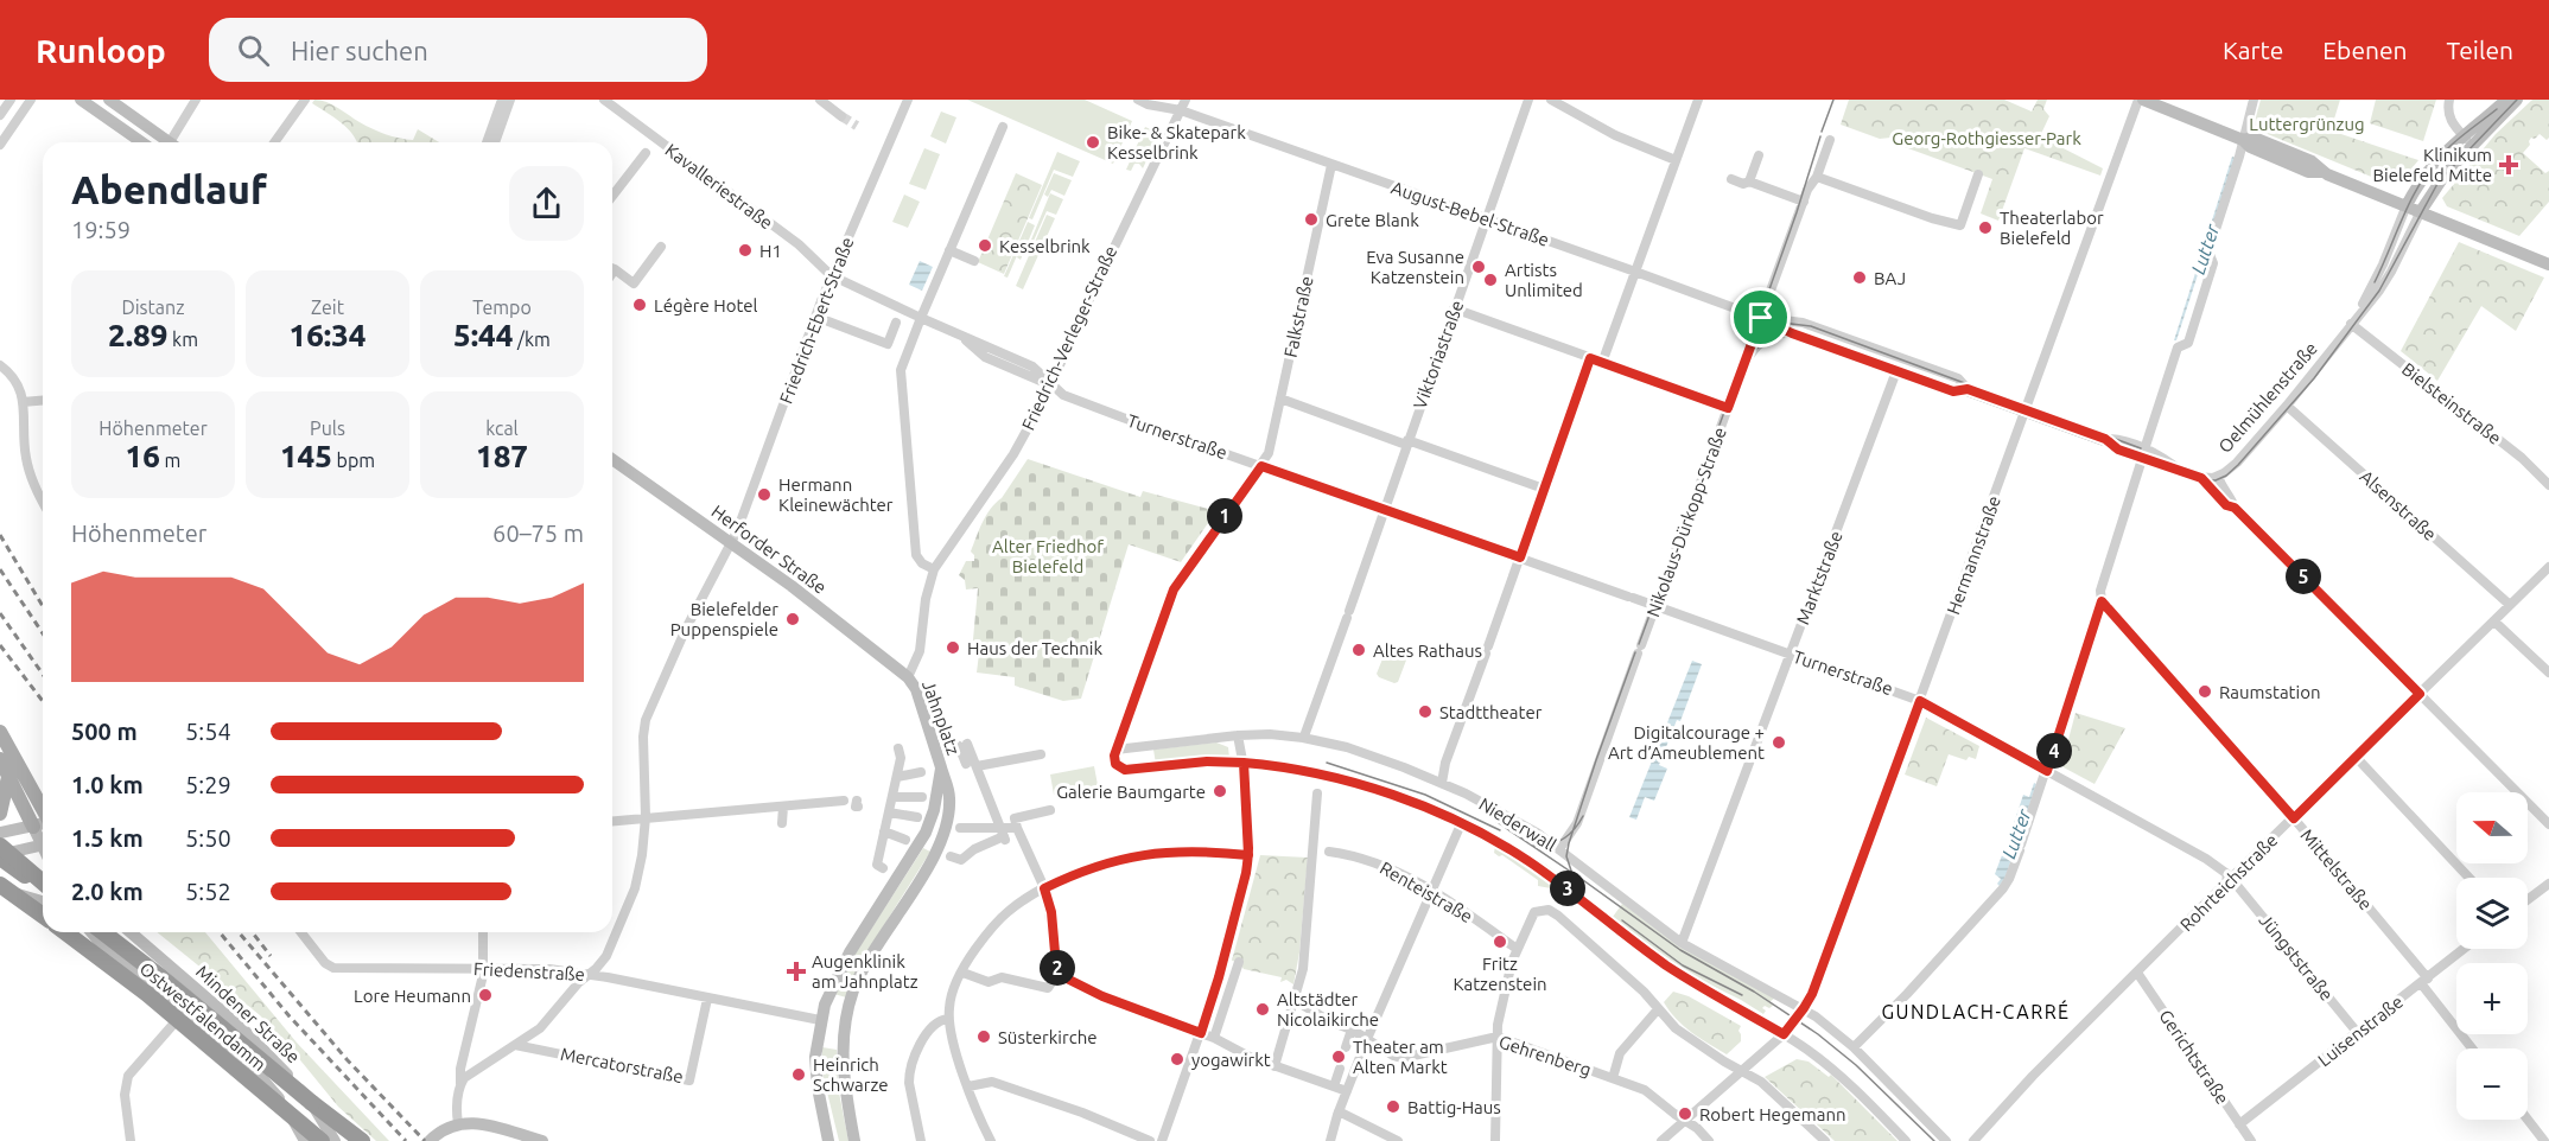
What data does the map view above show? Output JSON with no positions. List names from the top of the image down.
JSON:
{
  "streets": {
    "highway": ["Ostwestfalendamm"],
    "street": [
      "Kavalleriestraße",
      "August-Bebel-Straße",
      "Falkstraße",
      "Friedrich-Ebert-Straße",
      "Friedrich-Verleger-Straße",
      "Viktoriastraße",
      "Oelmühlenstraße",
      "Bielsteinstraße",
      "Turnerstraße",
      "Alsenstraße",
      "Nikolaus-Dürkopp-Straße",
      "Herforder Straße",
      "Hermannstraße",
      "Marktstraße",
      "Jahnplatz",
      "Niederwall",
      "Mittelstraße",
      "Rohrteichstraße",
      "Renteistraße",
      "Jüngststraße",
      "Friedenstraße",
      "Mindener Straße",
      "Luisenstraße",
      "Gehrenberg",
      "Gerichtstraße",
      "Mercatorstraße"
    ]
  },
  "crossings": [
    ["Kavalleriestraße", "Friedrich-Ebert-Straße"],
    ["August-Bebel-Straße", "Falkstraße"],
    ["August-Bebel-Straße", "Friedrich-Verleger-Straße"],
    ["August-Bebel-Straße", "Viktoriastraße"],
    ["August-Bebel-Straße", "Oelmühlenstraße"],
    ["August-Bebel-Straße", "Nikolaus-Dürkopp-Straße"],
    ["August-Bebel-Straße", "Hermannstraße"],
    ["August-Bebel-Straße", "Marktstraße"],
    ["Falkstraße", "Turnerstraße"],
    ["Falkstraße", "Niederwall"],
    ["Friedrich-Ebert-Straße", "Herforder Straße"],
    ["Friedrich-Ebert-Straße", "Friedenstraße"],
    ["Friedrich-Ebert-Straße", "Mercatorstraße"],
    ["Friedrich-Verleger-Straße", "Turnerstraße"],
    ["Friedrich-Verleger-Straße", "Herforder Straße"],
    ["Friedrich-Verleger-Straße", "Jahnplatz"],
    ["Viktoriastraße", "Turnerstraße"],
    ["Oelmühlenstraße", "Bielsteinstraße"],
    ["Oelmühlenstraße", "Alsenstraße"],
    ["Turnerstraße", "Nikolaus-Dürkopp-Straße"],
    ["Turnerstraße", "Hermannstraße"],
    ["Turnerstraße", "Marktstraße"],
    ["Turnerstraße", "Rohrteichstraße"],
    ["Turnerstraße", "Jüngststraße"],
    ["Alsenstraße", "Rohrteichstraße"],
    ["Nikolaus-Dürkopp-Straße", "Niederwall"],
    ["Herforder Straße", "Jahnplatz"],
    ["Hermannstraße", "Niederwall"],
    ["Marktstraße", "Niederwall"],
    ["Jahnplatz", "Friedenstraße"],
    ["Mittelstraße", "Rohrteichstraße"],
    ["Mittelstraße", "Luisenstraße"],
    ["Rohrteichstraße", "Jüngststraße"],
    ["Rohrteichstraße", "Gerichtstraße"],
    ["Jüngststraße", "Luisenstraße"],
    ["Friedenstraße", "Mercatorstraße"],
    ["Luisenstraße", "Gerichtstraße"]
  ],
  "districts": ["GUNDLACH-CARRÉ"],
  "water": ["Lutter"],
  "parks": ["Luttergrünzug", "Georg-Rothgiesser-Park", "Alter Friedhof Bielefeld"],
  "places": {
    "other": [
      "Bike- & Skatepark Kesselbrink",
      "Grete Blank",
      "Theaterlabor Bielefeld",
      "Kesselbrink",
      "H1",
      "Eva Susanne Katzenstein",
      "BAJ",
      "Artists Unlimited",
      "Légère Hotel",
      "Hermann Kleinewächter",
      "Bielefelder Puppenspiele",
      "Haus der Technik",
      "Altes Rathaus",
      "Raumstation",
      "Stadttheater",
      "Digitalcourage + Art d’Ameublement",
      "Galerie Baumgarte",
      "Fritz Katzenstein",
      "Lore Heumann",
      "Altstädter Nicolaikirche",
      "Süsterkirche",
      "Theater am Alten Markt",
      "yogawirkt",
      "Heinrich Schwarze",
      "Battig-Haus",
      "Robert Hegemann"
    ],
    "health": ["Klinikum Bielefeld Mitte", "Augenklinik am Jahnplatz"]
  },
  "north": "left",
  "page": {
    "header": "Runloop",
    "search": "Hier suchen",
    "nav": ["Karte", "Ebenen", "Teilen"],
    "heading": ["Abendlauf", "19:59"],
    "stats": [
      ["Distanz", "2.89 km"],
      ["Zeit", "16:34"],
      ["Tempo", "5:44 /km"],
      ["Höhenmeter", "16 m"],
      ["Puls", "145 bpm"],
      ["kcal", "187"]
    ],
    "pins": [
      "1",
      "5",
      "4",
      "3",
      "2"
    ],
    "chart": ["Höhenmeter", "60–75 m"],
    "list": [
      {
        "name": "500 m",
        "note": "5:54"
      },
      {
        "name": "1.0 km",
        "note": "5:29"
      },
      {
        "name": "1.5 km",
        "note": "5:50"
      },
      {
        "name": "2.0 km",
        "note": "5:52"
      }
    ],
    "map_buttons": ["+", "−"]
  }
}
